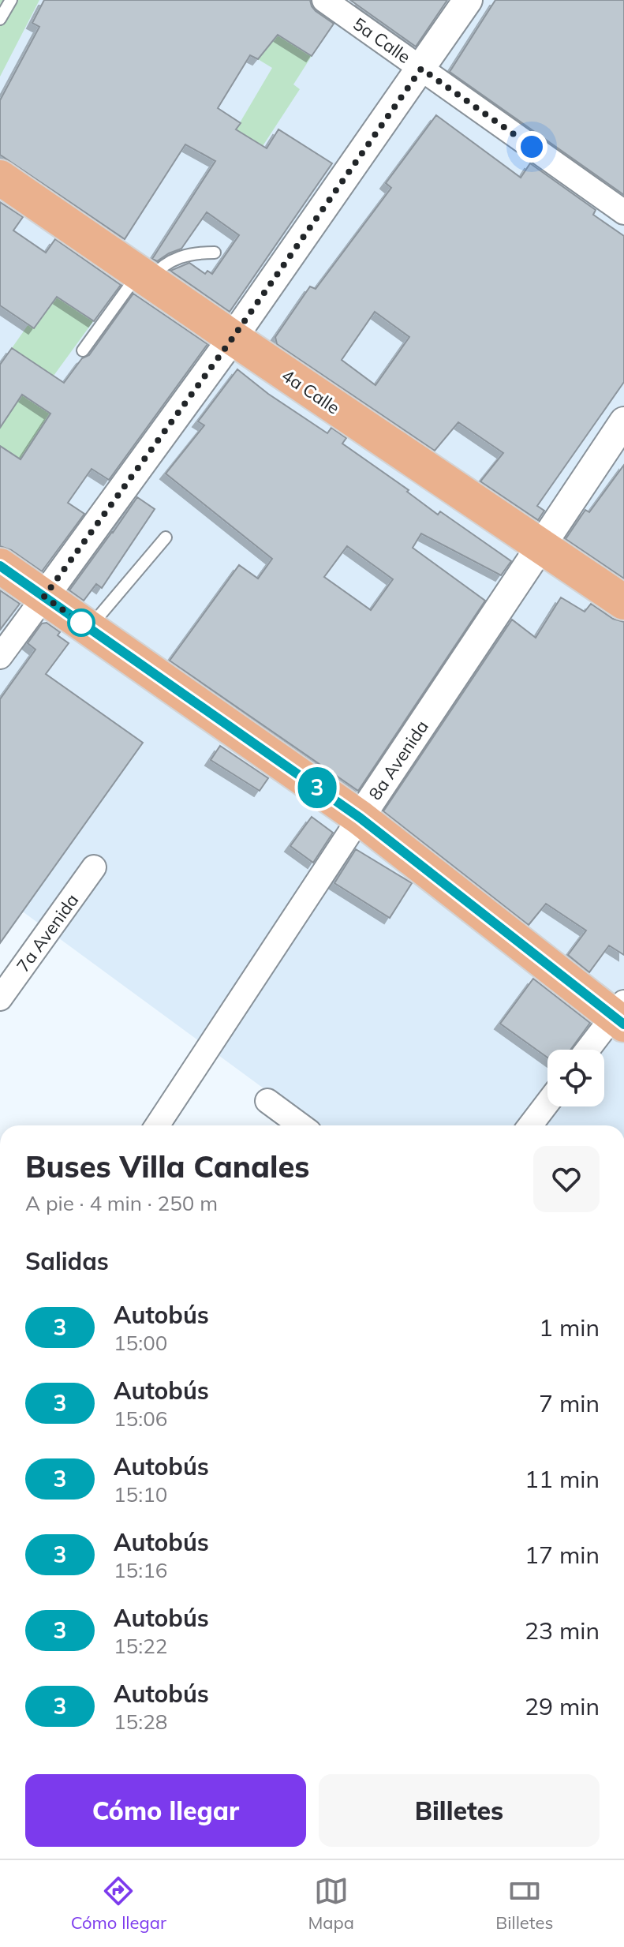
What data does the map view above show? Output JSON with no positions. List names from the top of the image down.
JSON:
{
  "streets": {
    "main road": ["4a Calle"],
    "street": ["5a Calle", "8a Avenida", "7a Avenida"]
  },
  "crossings": [
    ["4a Calle", "8a Avenida"]
  ],
  "lines": ["bus line 3"],
  "page": {
    "on_map": "3",
    "heading": [
      ["Buses Villa Canales", "A pie · 4 min · 250 m"],
      "Salidas"
    ],
    "list": [
      {
        "mark": "3",
        "name": "Autobús",
        "note": "15:00",
        "value": "1 min"
      },
      {
        "mark": "3",
        "name": "Autobús",
        "note": "15:06",
        "value": "7 min"
      },
      {
        "mark": "3",
        "name": "Autobús",
        "note": "15:10",
        "value": "11 min"
      },
      {
        "mark": "3",
        "name": "Autobús",
        "note": "15:16",
        "value": "17 min"
      },
      {
        "mark": "3",
        "name": "Autobús",
        "note": "15:22",
        "value": "23 min"
      },
      {
        "mark": "3",
        "name": "Autobús",
        "note": "15:28",
        "value": "29 min"
      }
    ],
    "buttons": ["Cómo llegar", "Billetes"],
    "tabs": ["Cómo llegar", "Mapa", "Billetes"]
  }
}
